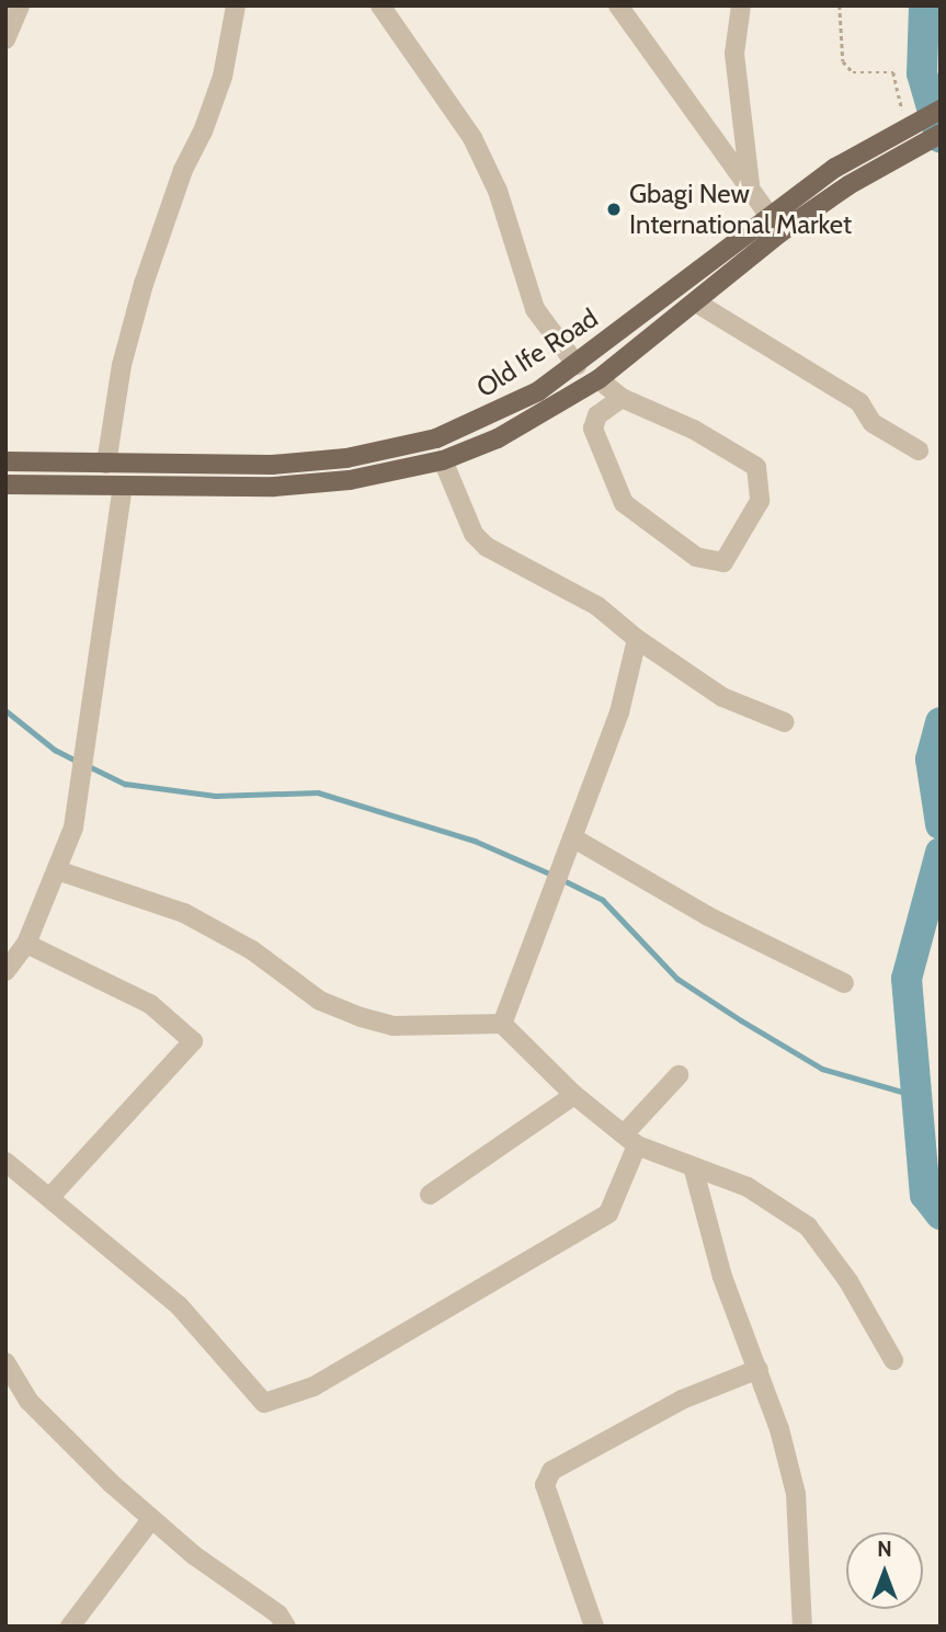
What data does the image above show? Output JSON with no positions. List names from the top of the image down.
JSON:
{
  "streets": {
    "main road": ["Old Ife Road"]
  },
  "places": ["Gbagi New International Market"],
  "north": "top"
}
